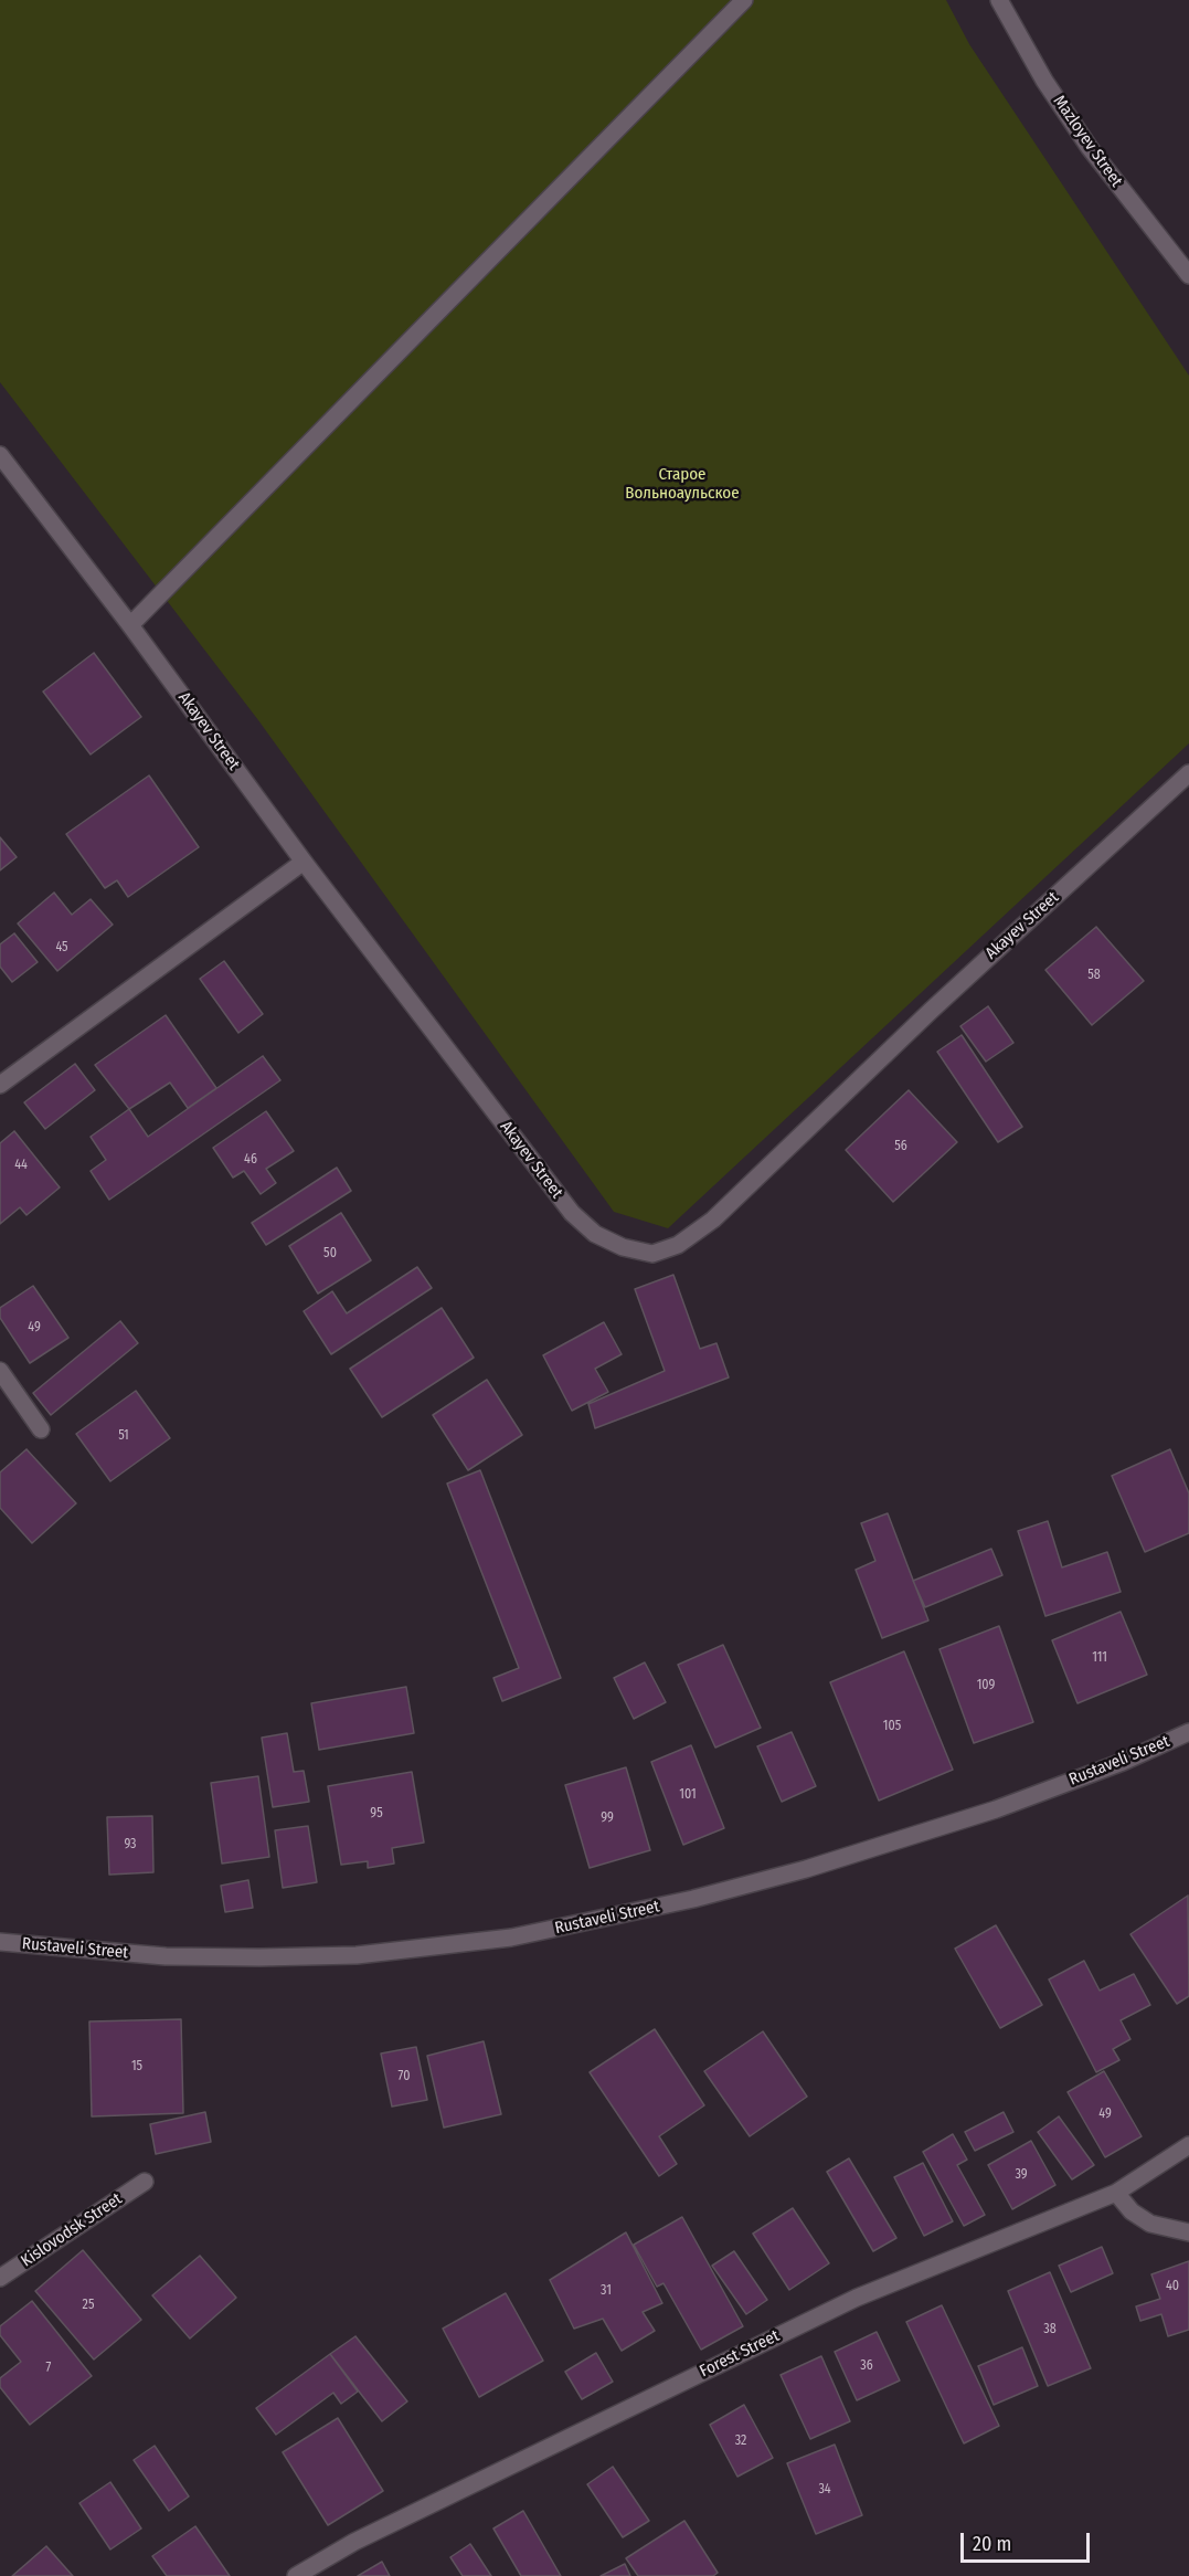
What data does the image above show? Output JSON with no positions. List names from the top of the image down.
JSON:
{
  "streets": {
    "street": [
      "Mazloyev Street",
      "Akayev Street",
      "Rustaveli Street",
      "Kislovodsk Street",
      "Forest Street"
    ]
  },
  "parks": ["Старое Вольноаульское"],
  "house_numbers": [
    "45",
    "58",
    "56",
    "46",
    "44",
    "50",
    "49",
    "51",
    "111",
    "109",
    "105",
    "101",
    "95",
    "99",
    "93",
    "15",
    "70",
    "49",
    "39",
    "40",
    "31",
    "25",
    "38",
    "36",
    "7",
    "32",
    "34"
  ],
  "scale_bar": "20 m"
}
